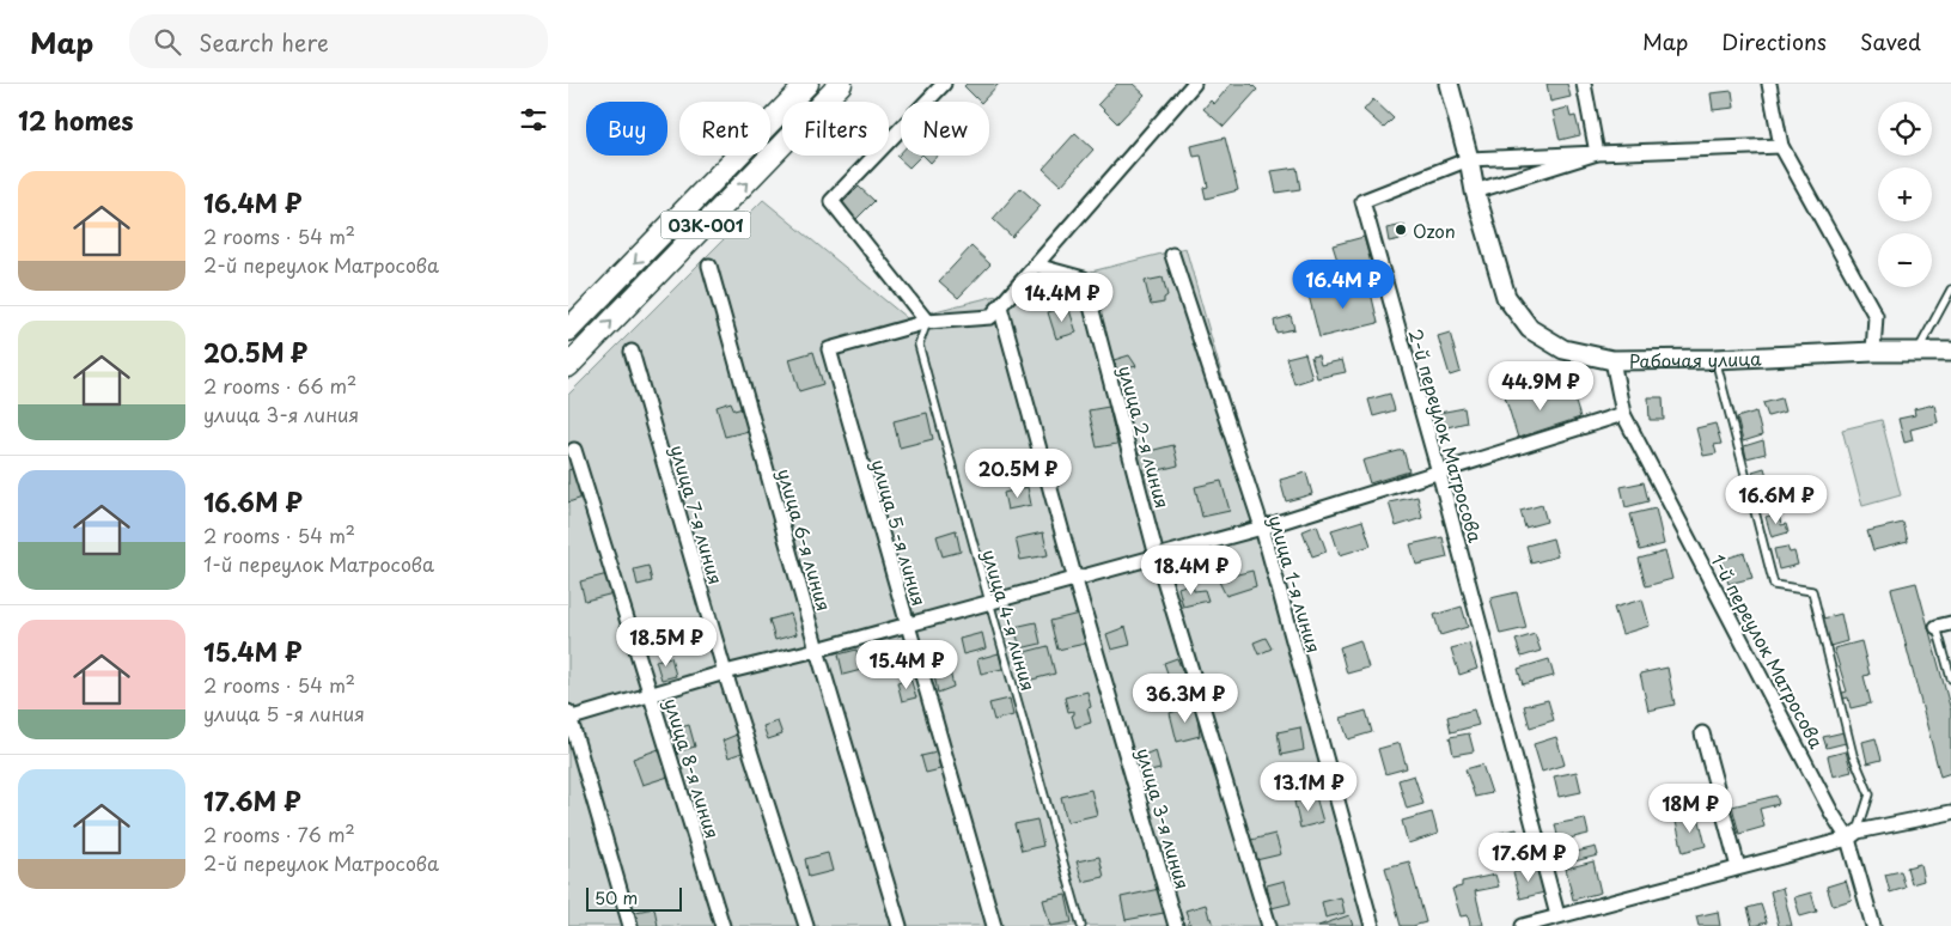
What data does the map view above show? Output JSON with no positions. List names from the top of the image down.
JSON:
{
  "streets": {
    "main road": ["03К-001", "Рабочая улица"],
    "street": [
      "2-й переулок Матросова",
      "улица 2-я линия",
      "улица 7-я линия",
      "улица 5 -я линия",
      "улица 6-я линия",
      "улица 1-я линия",
      "1-й переулок Матросова",
      "улица 8-я линия",
      "улица 3-я линия"
    ],
    "lane": ["улица 4-я линия"]
  },
  "crossings": [
    ["Рабочая улица", "2-й переулок Матросова"],
    ["Рабочая улица", "1-й переулок Матросова"],
    ["улица 5 -я линия", "улица 4-я линия"]
  ],
  "places": ["Ozon"],
  "scale_bar": "50 m",
  "page": {
    "header": "Map",
    "search": "Search here",
    "nav": ["Map", "Directions", "Saved"],
    "heading": "12 homes",
    "map_buttons": ["+", "−"],
    "chip": [
      "Buy",
      "Rent",
      "Filters",
      "New"
    ],
    "list": [
      {
        "name": "16.4M ₽",
        "note": "2 rooms · 54 m² · 2-й переулок Матросова"
      },
      {
        "name": "20.5M ₽",
        "note": "2 rooms · 66 m² · улица 3-я линия"
      },
      {
        "name": "16.6M ₽",
        "note": "2 rooms · 54 m² · 1-й переулок Матросова"
      },
      {
        "name": "15.4M ₽",
        "note": "2 rooms · 54 m² · улица 5 -я линия"
      },
      {
        "name": "17.6M ₽",
        "note": "2 rooms · 76 m² · 2-й переулок Матросова"
      }
    ],
    "price": [
      "16.4M ₽",
      "14.4M ₽",
      "44.9M ₽",
      "20.5M ₽",
      "16.6M ₽",
      "18.4M ₽",
      "18.5M ₽",
      "15.4M ₽",
      "36.3M ₽",
      "13.1M ₽",
      "18M ₽",
      "17.6M ₽"
    ],
    "scale": "50 m"
  }
}
